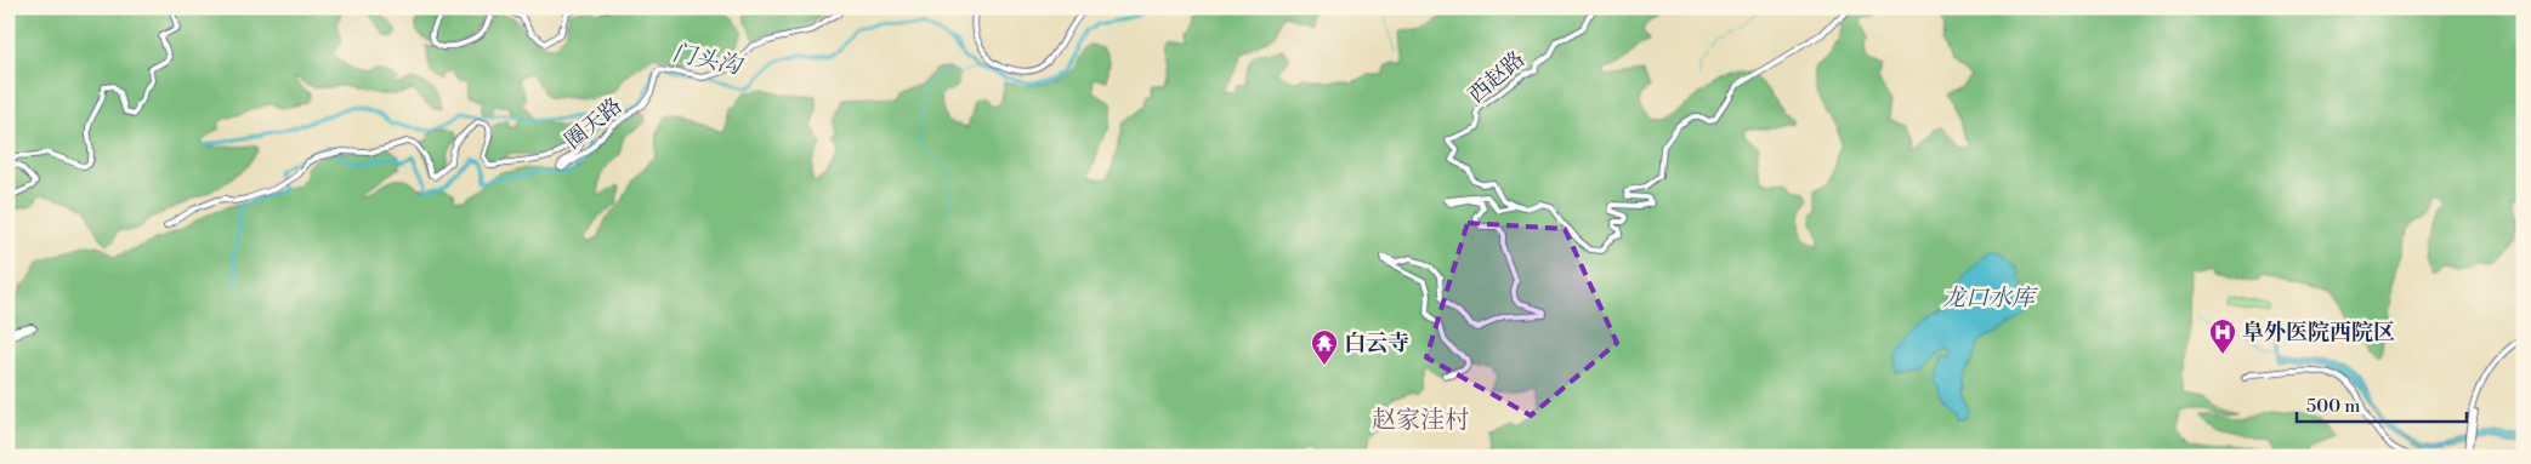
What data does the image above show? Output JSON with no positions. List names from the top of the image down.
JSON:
{
  "streets": {
    "street": ["西赵路", "圈天路"]
  },
  "districts": ["赵家洼村"],
  "water": ["门头沟", "龙口水库"],
  "places": {
    "hospital": ["阜外医院西院区"],
    "temple": ["白云寺"]
  },
  "scale_bar": "500 m"
}
